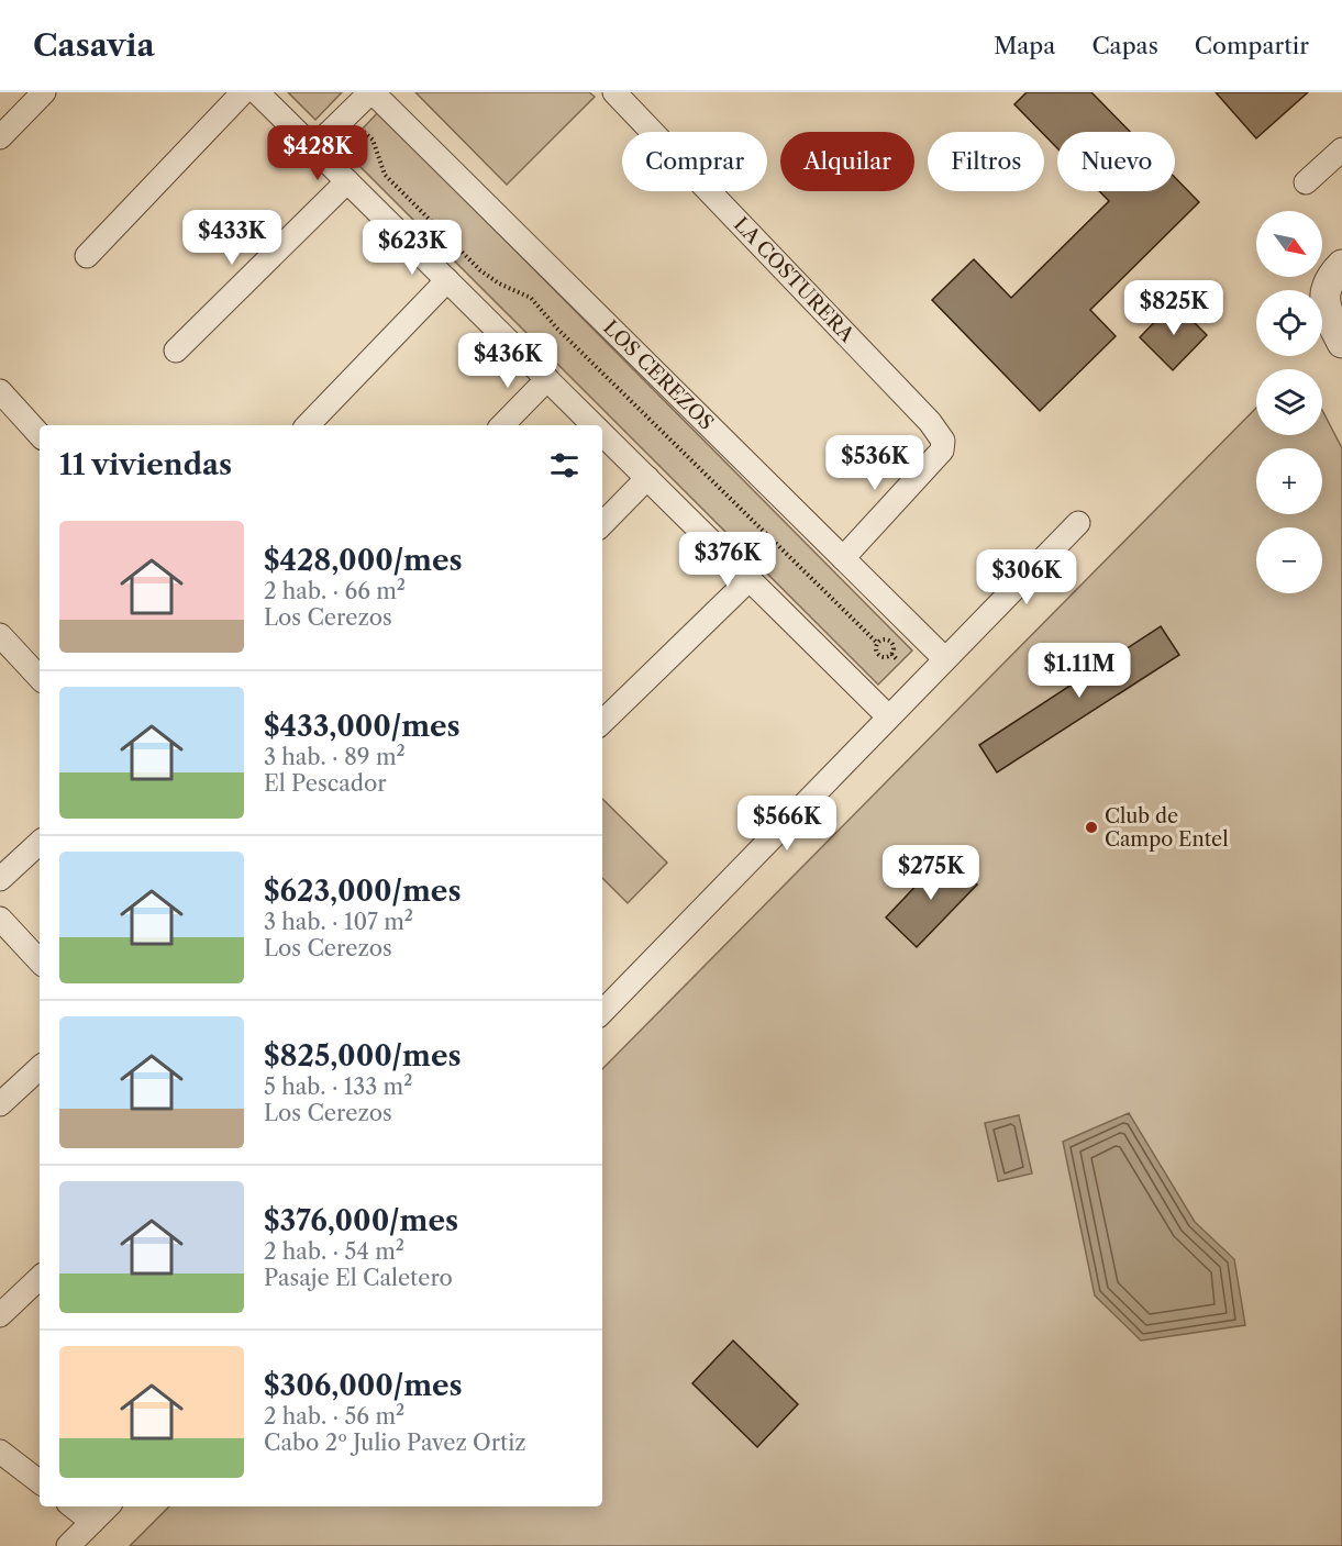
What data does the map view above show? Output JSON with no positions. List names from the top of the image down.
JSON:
{
  "streets": {
    "street": ["LA COSTURERA", "LOS CEREZOS"]
  },
  "crossings": [
    ["LA COSTURERA", "LOS CEREZOS"]
  ],
  "places": ["Club de Campo Entel"],
  "north": "bottom right",
  "page": {
    "header": "Casavia",
    "nav": ["Mapa", "Capas", "Compartir"],
    "price": [
      "$428K",
      "$433K",
      "$623K",
      "$825K",
      "$436K",
      "$536K",
      "$376K",
      "$306K",
      "$1.11M",
      "$566K",
      "$275K"
    ],
    "chip": [
      "Comprar",
      "Alquilar",
      "Filtros",
      "Nuevo"
    ],
    "map_buttons": ["+", "−"],
    "heading": "11 viviendas",
    "list": [
      {
        "name": "$428,000/mes",
        "note": "2 hab. · 66 m² · Los Cerezos"
      },
      {
        "name": "$433,000/mes",
        "note": "3 hab. · 89 m² · El Pescador"
      },
      {
        "name": "$623,000/mes",
        "note": "3 hab. · 107 m² · Los Cerezos"
      },
      {
        "name": "$825,000/mes",
        "note": "5 hab. · 133 m² · Los Cerezos"
      },
      {
        "name": "$376,000/mes",
        "note": "2 hab. · 54 m² · Pasaje El Caletero"
      },
      {
        "name": "$306,000/mes",
        "note": "2 hab. · 56 m² · Cabo 2º Julio Pavez Ortiz"
      }
    ]
  }
}
